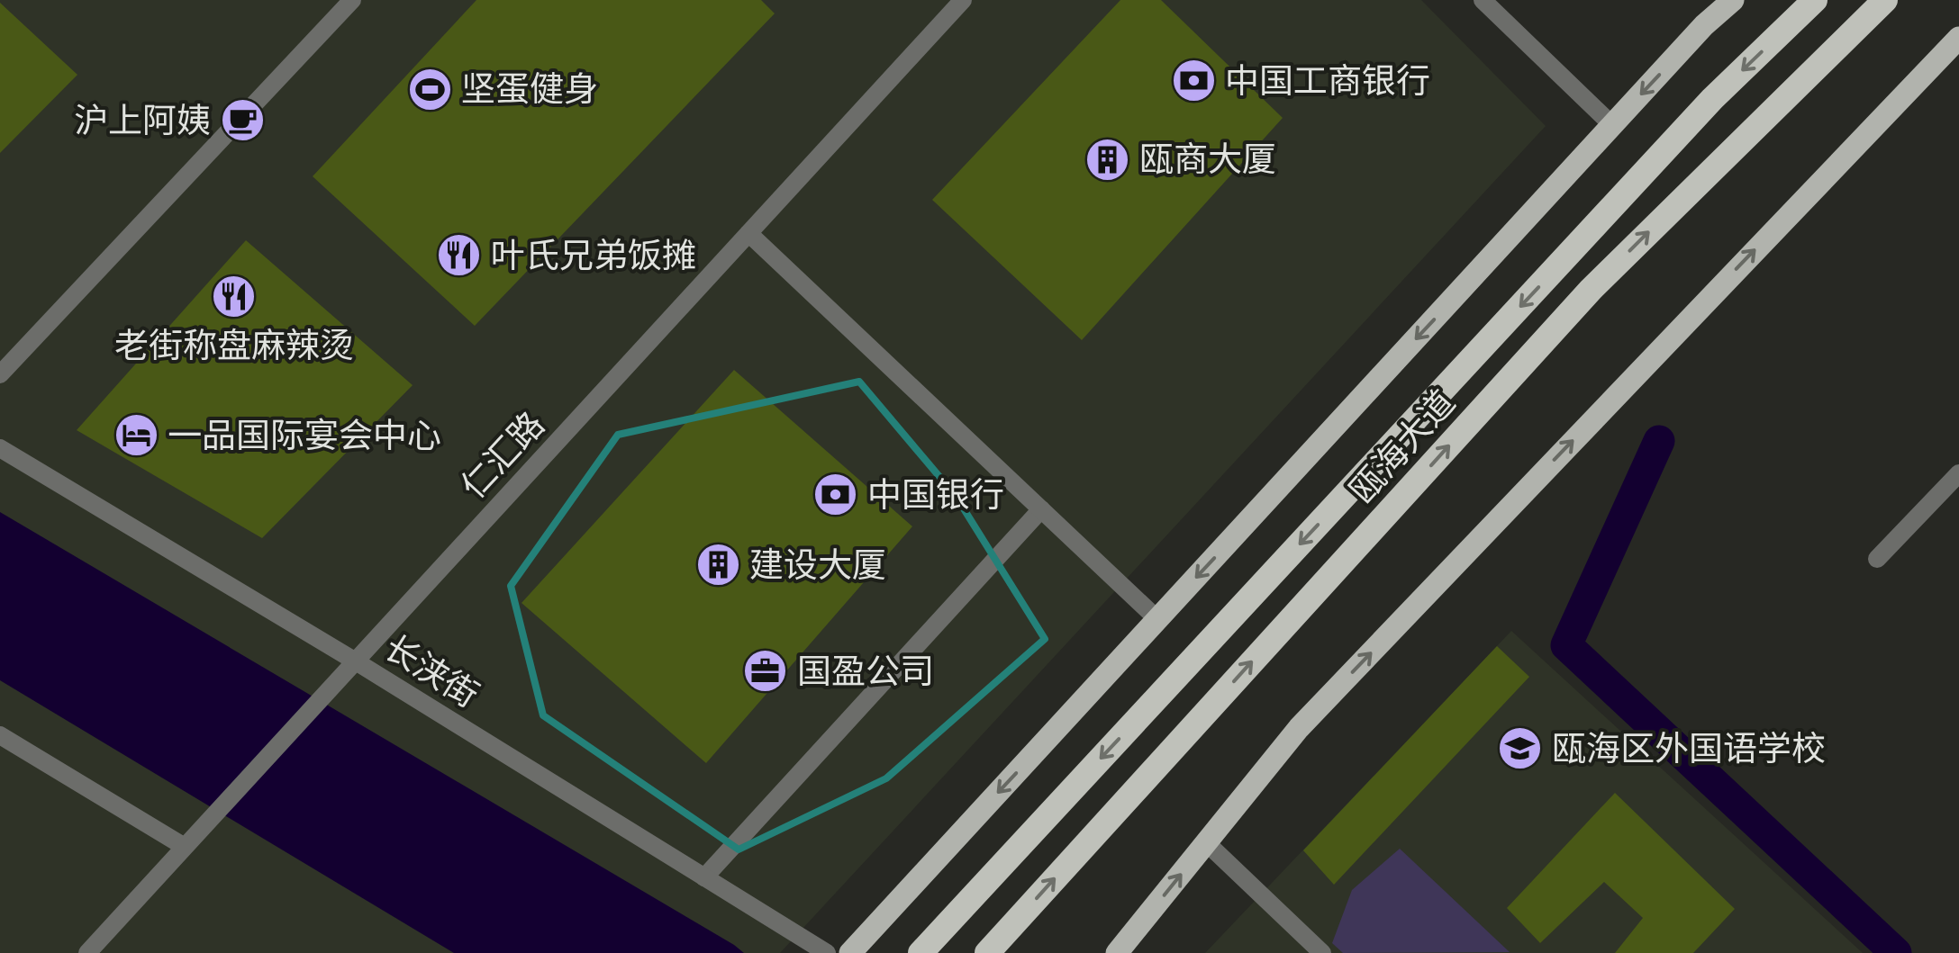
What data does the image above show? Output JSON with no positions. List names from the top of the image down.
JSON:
{
  "streets": {
    "highway": ["瓯海大道"],
    "street": ["仁汇路", "长浃街"]
  },
  "crossings": [
    ["仁汇路", "长浃街"]
  ],
  "places": {
    "bank": ["中国工商银行", "中国银行"],
    "sports": ["坚蛋健身"],
    "cafe": ["沪上阿姨"],
    "building": ["瓯商大厦", "建设大厦"],
    "restaurant": ["叶氏兄弟饭摊", "老街称盘麻辣烫"],
    "hotel": ["一品国际宴会中心"],
    "office": ["国盈公司"],
    "school or university": ["瓯海区外国语学校"]
  }
}
